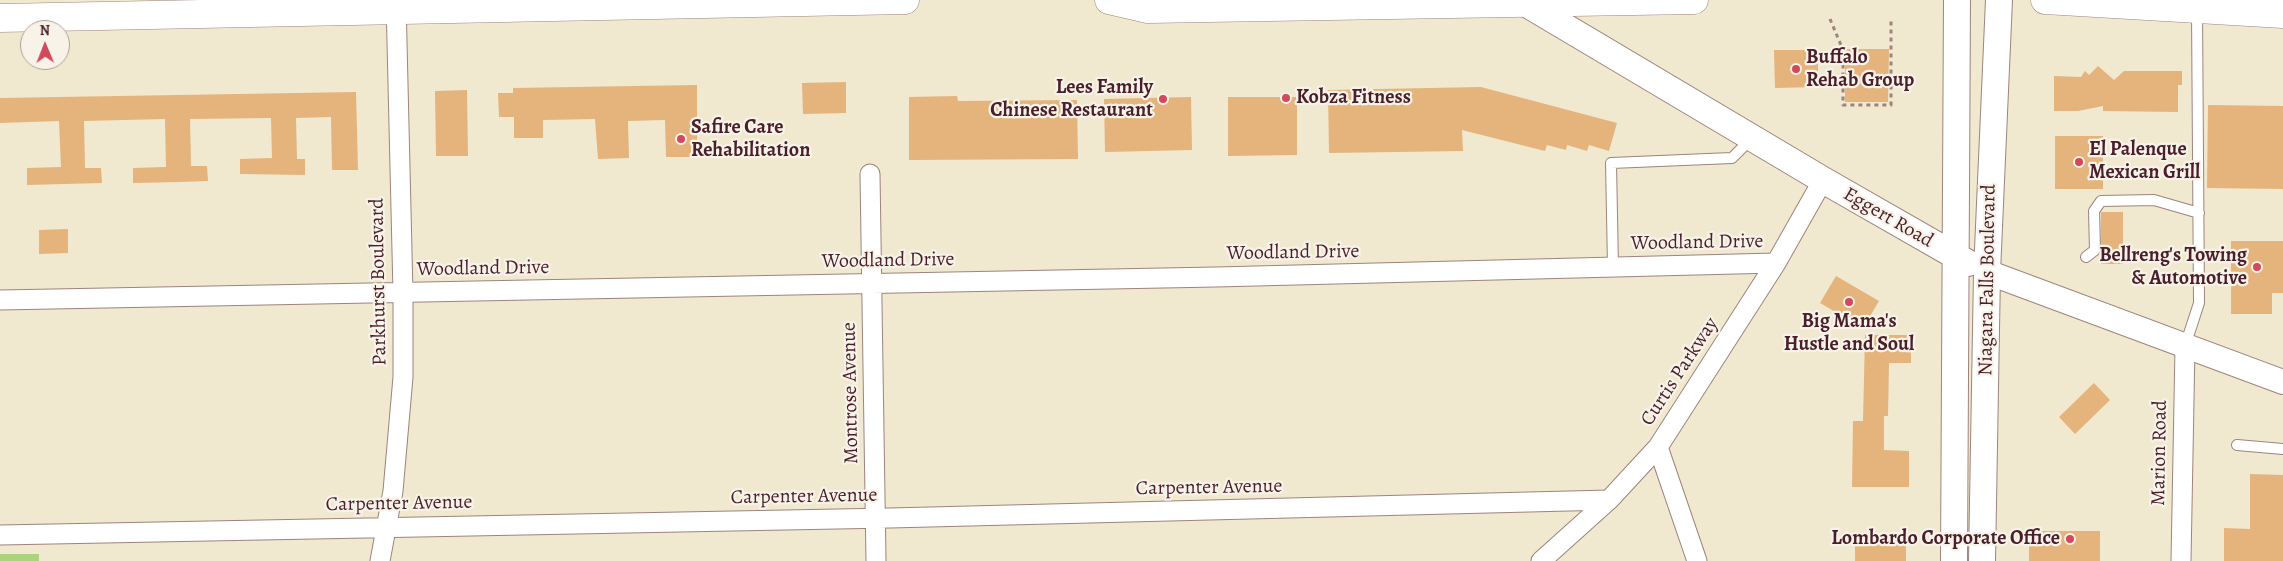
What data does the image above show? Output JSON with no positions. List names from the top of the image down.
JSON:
{
  "streets": {
    "main road": ["Eggert Road", "Niagara Falls Boulevard"],
    "street": [
      "Woodland Drive",
      "Parkhurst Boulevard",
      "Curtis Parkway",
      "Montrose Avenue",
      "Marion Road",
      "Carpenter Avenue"
    ]
  },
  "crossings": [
    ["Eggert Road", "Niagara Falls Boulevard"],
    ["Eggert Road", "Curtis Parkway"],
    ["Eggert Road", "Marion Road"],
    ["Woodland Drive", "Parkhurst Boulevard"],
    ["Woodland Drive", "Curtis Parkway"],
    ["Woodland Drive", "Montrose Avenue"],
    ["Parkhurst Boulevard", "Carpenter Avenue"],
    ["Curtis Parkway", "Carpenter Avenue"],
    ["Montrose Avenue", "Carpenter Avenue"]
  ],
  "places": [
    "Buffalo Rehab Group",
    "Kobza Fitness",
    "Lees Family Chinese Restaurant",
    "Safire Care Rehabilitation",
    "El Palenque Mexican Grill",
    "Bellreng's Towing & Automotive",
    "Big Mama's Hustle and Soul",
    "Lombardo Corporate Office"
  ],
  "north": "top"
}
